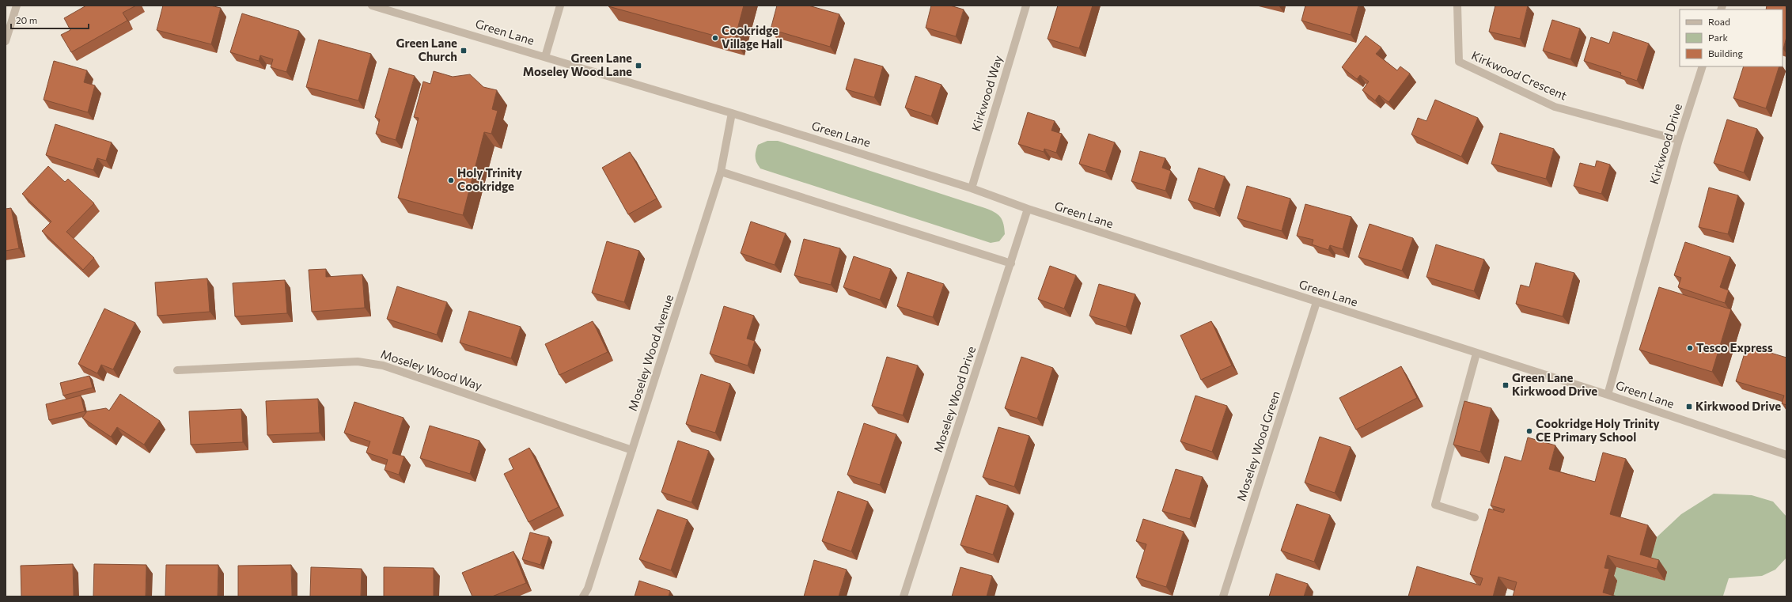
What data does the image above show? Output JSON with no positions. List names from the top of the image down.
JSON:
{
  "streets": {
    "street": [
      "Green Lane",
      "Kirkwood Crescent",
      "Kirkwood Way",
      "Kirkwood Drive",
      "Moseley Wood Avenue",
      "Moseley Wood Way",
      "Moseley Wood Drive",
      "Moseley Wood Green"
    ]
  },
  "crossings": [
    ["Green Lane", "Kirkwood Way"],
    ["Green Lane", "Kirkwood Drive"],
    ["Green Lane", "Moseley Wood Avenue"],
    ["Green Lane", "Moseley Wood Drive"],
    ["Green Lane", "Moseley Wood Green"],
    ["Kirkwood Crescent", "Kirkwood Drive"],
    ["Moseley Wood Avenue", "Moseley Wood Way"]
  ],
  "places": {
    "other": [
      "Cookridge Village Hall",
      "Holy Trinity Cookridge",
      "Tesco Express",
      "Cookridge Holy Trinity CE Primary School"
    ],
    "transit": [
      "Green Lane Church",
      "Green Lane Moseley Wood Lane",
      "Green Lane Kirkwood Drive",
      "Kirkwood Drive"
    ]
  },
  "legend": ["Road", "Park", "Building"],
  "scale_bar": "20 m"
}
